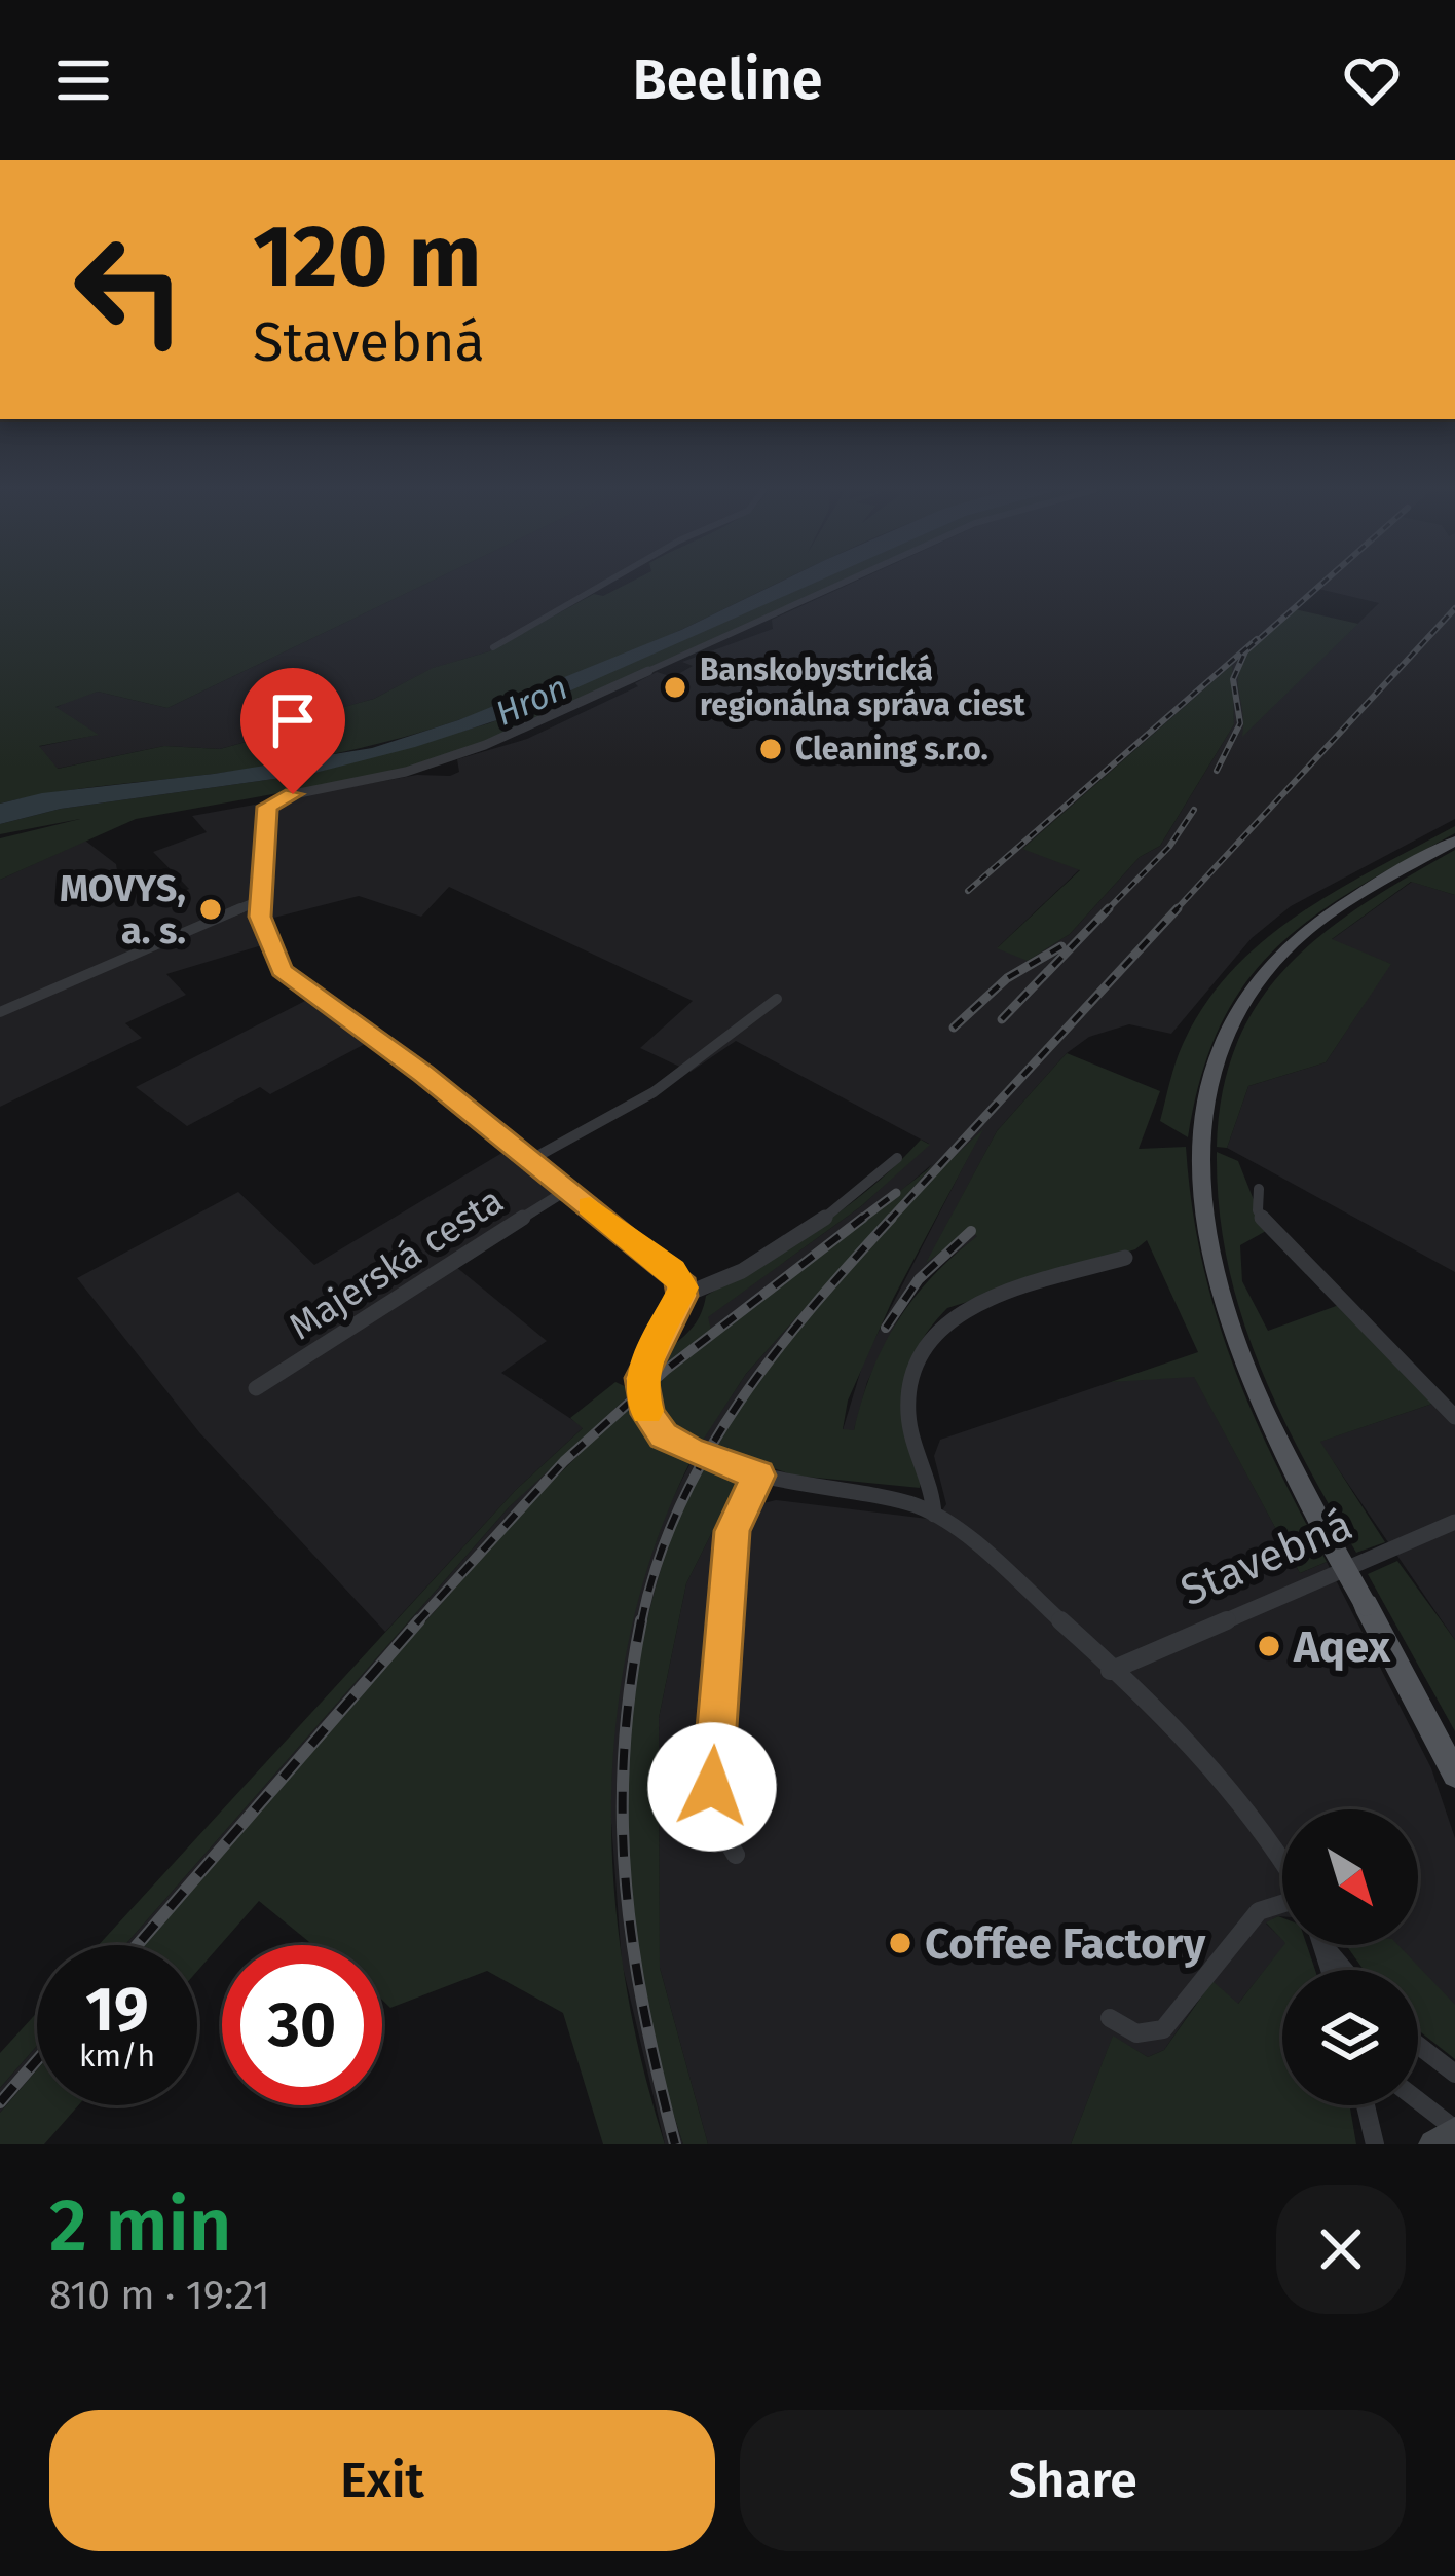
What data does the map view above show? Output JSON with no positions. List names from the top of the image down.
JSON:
{
  "streets": {
    "street": ["Majerská cesta", "Stavebná"]
  },
  "water": ["Hron"],
  "places": [
    "Banskobystrická regionálna správa ciest",
    "Cleaning s.r.o.",
    "MOVYS, a. s.",
    "Aqex",
    "Coffee Factory"
  ],
  "north": "bottom right",
  "page": {
    "header": "Beeline",
    "turn": ["120 m", "Stavebná"],
    "speed": "19 km/h",
    "limit": "30",
    "heading": ["2 min", "810 m · 19:21"],
    "buttons": ["Exit", "Share"]
  }
}
